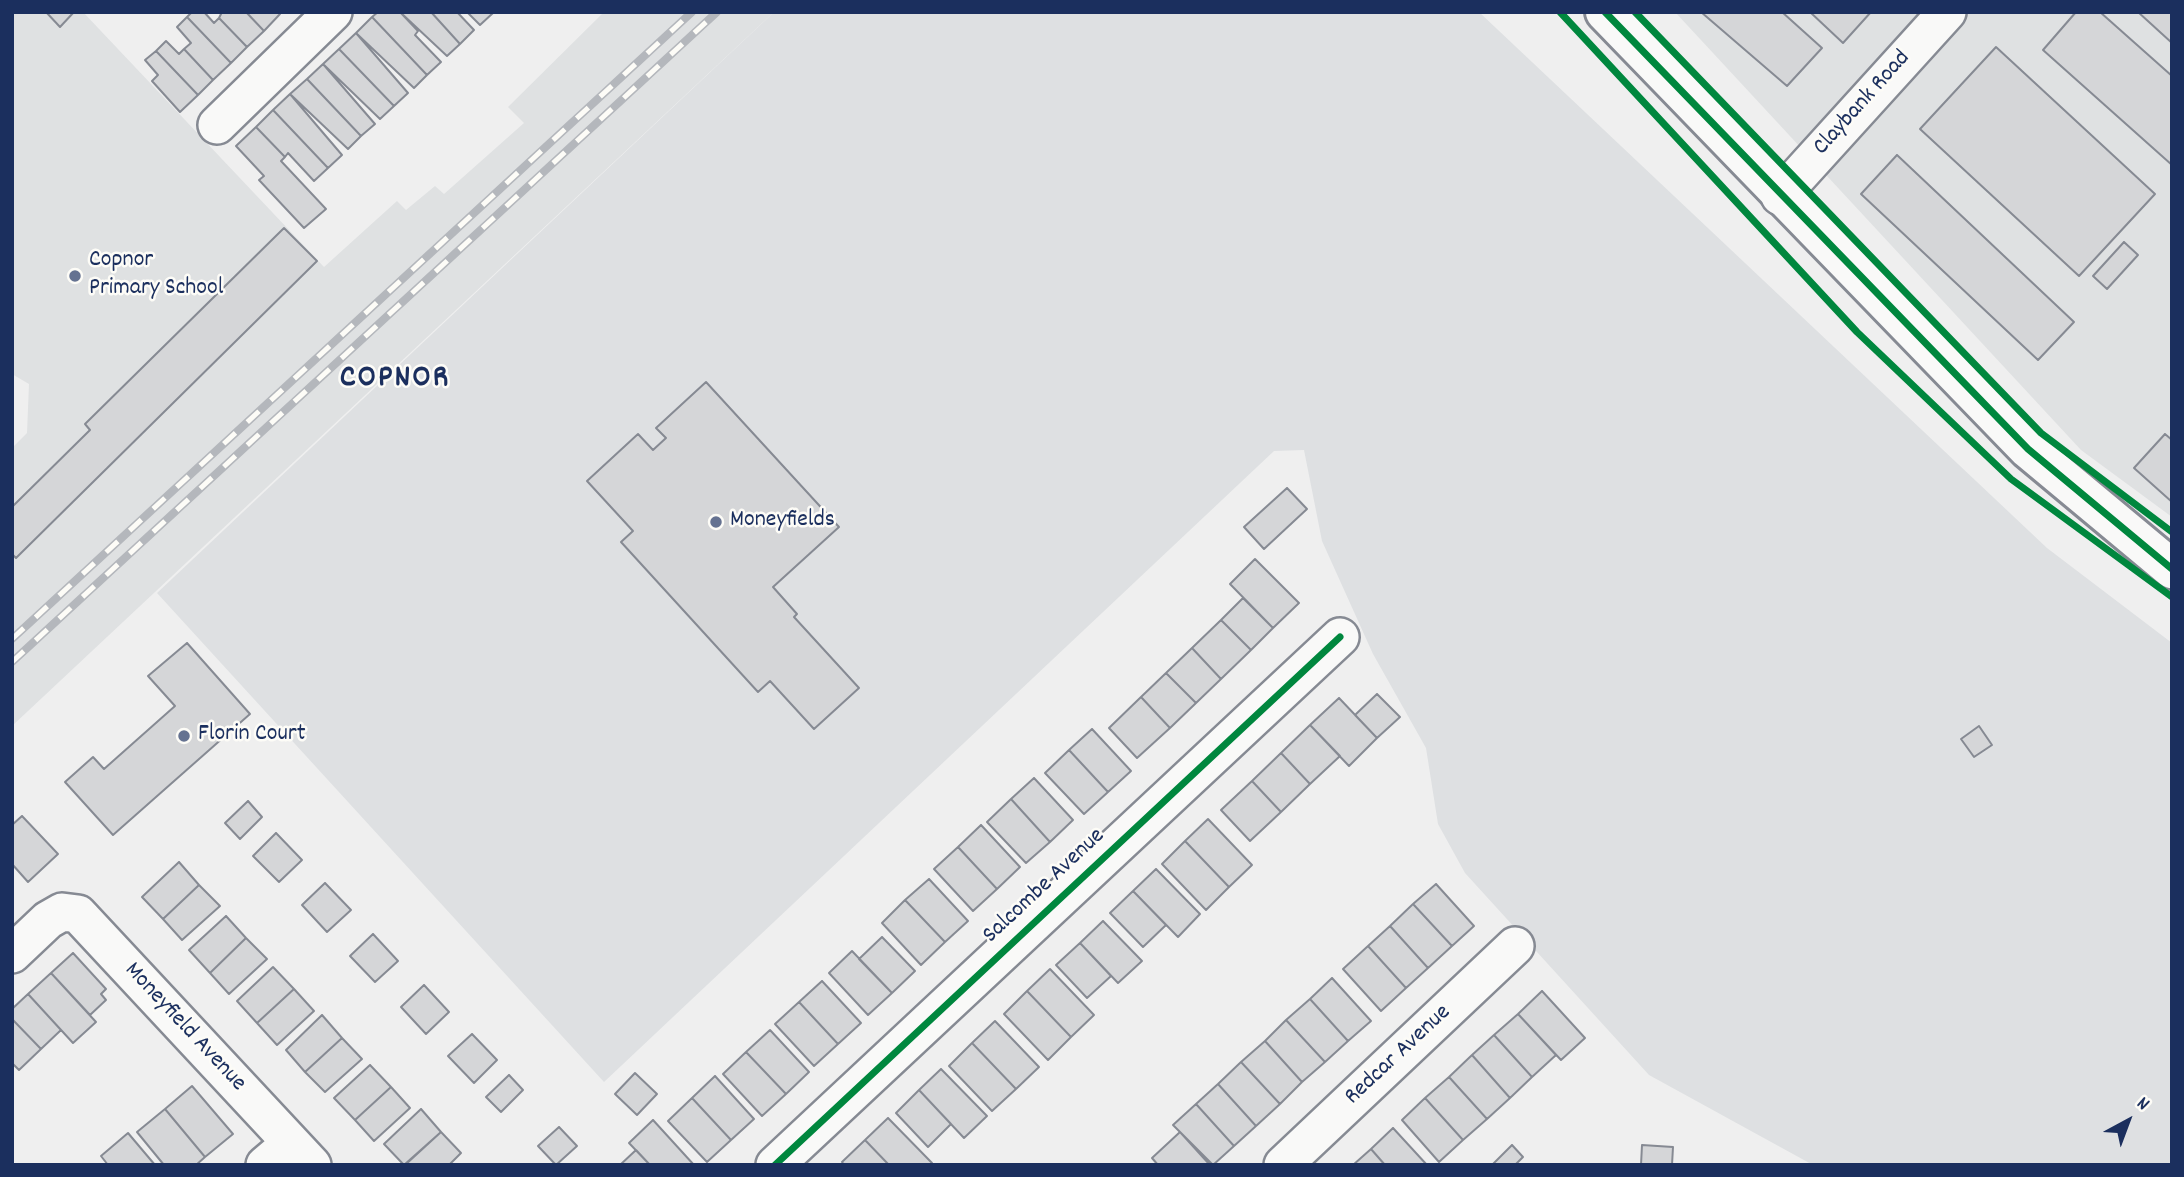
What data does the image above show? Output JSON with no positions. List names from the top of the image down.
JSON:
{
  "streets": {
    "street": [
      "Claybank Road",
      "Salcombe Avenue",
      "Moneyfield Avenue",
      "Redcar Avenue"
    ]
  },
  "districts": ["COPNOR"],
  "places": ["Copnor Primary School", "Moneyfields", "Florin Court"],
  "north": "top right"
}
